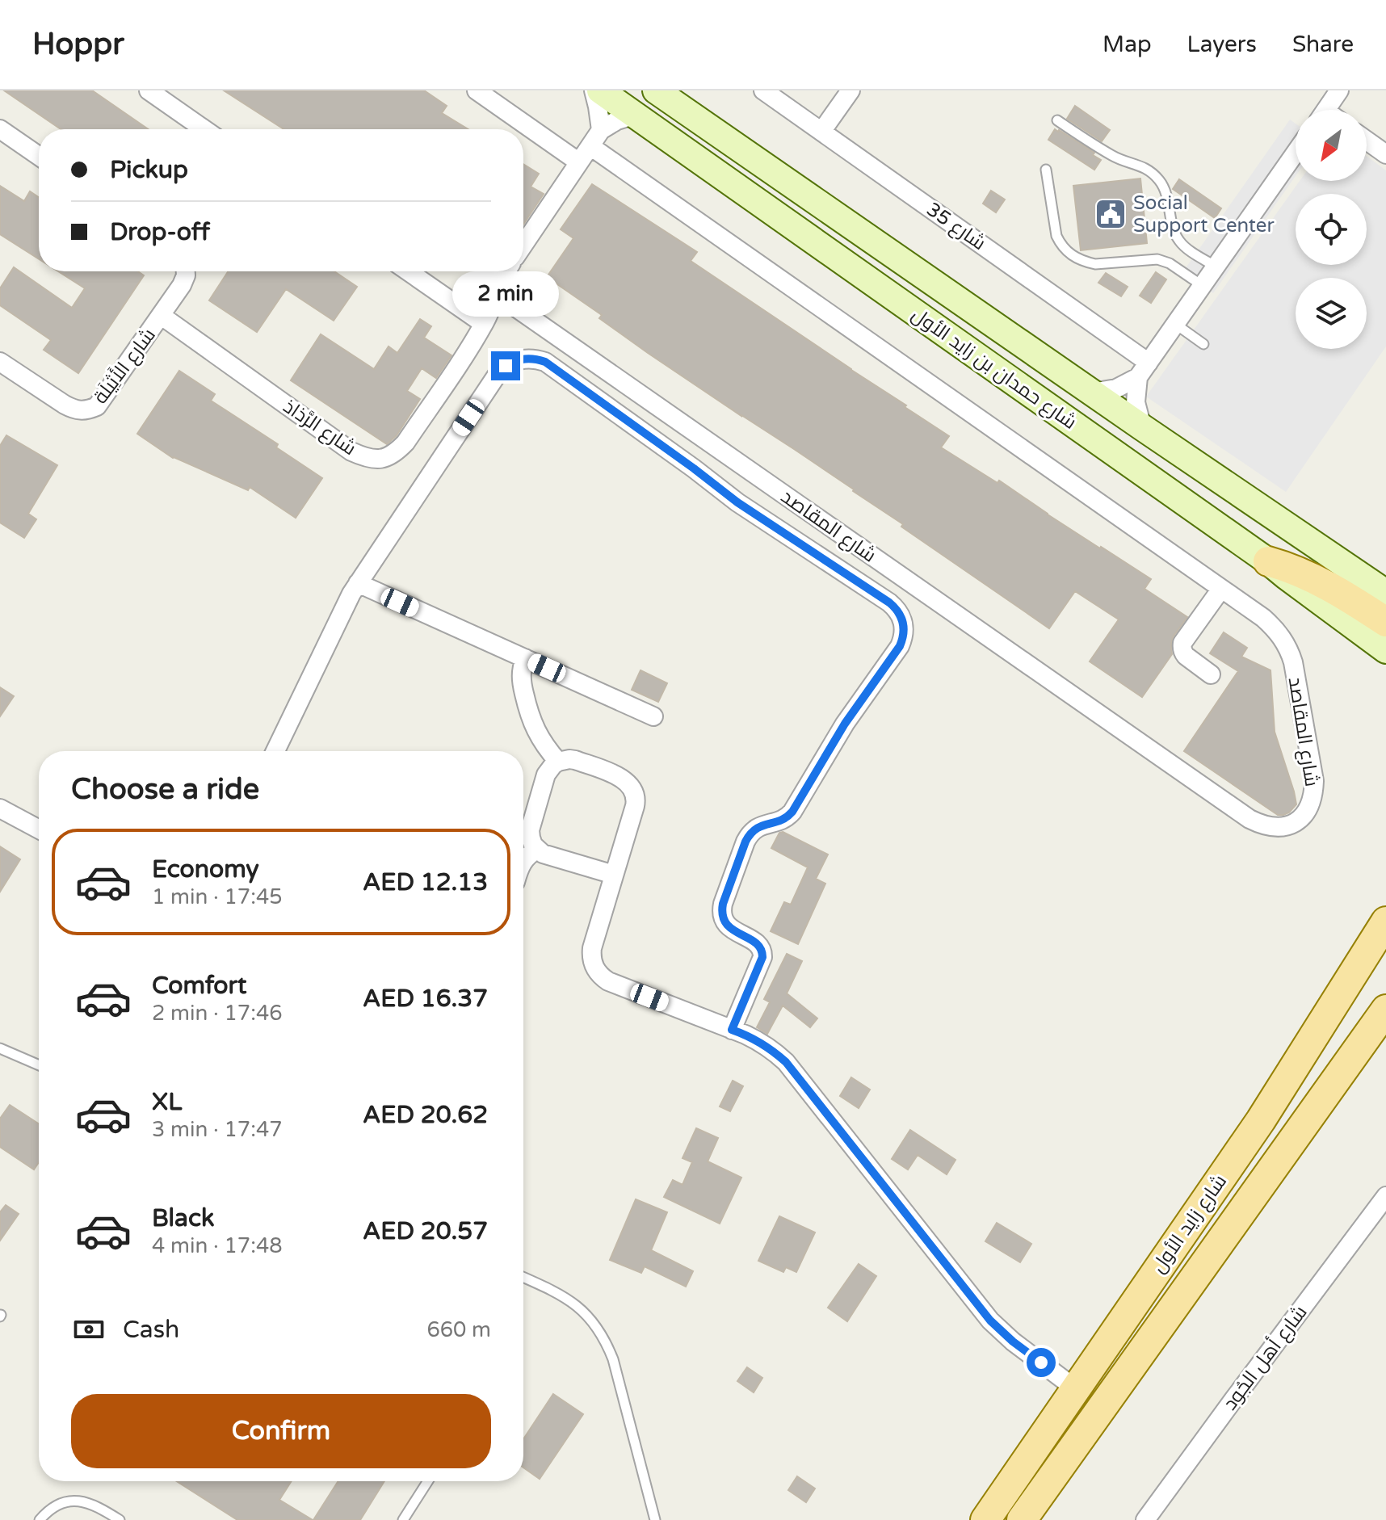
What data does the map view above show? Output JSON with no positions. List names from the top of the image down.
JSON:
{
  "streets": {
    "main road": ["شارع حمدان بن زايد الأول", "شارع زايد الأول"],
    "street": [
      "شارع 35",
      "شارع الأَثِيلَة",
      "شارع الرَّذاذ",
      "شارع المقاصد",
      "شارع أهل الجُود"
    ]
  },
  "crossings": [
    ["شارع الأَثِيلَة", "شارع الرَّذاذ"],
    ["شارع الرَّذاذ", "شارع المقاصد"]
  ],
  "places": {
    "public building": ["Social Support Center"]
  },
  "north": "bottom left",
  "page": {
    "header": "Hoppr",
    "nav": ["Map", "Layers", "Share"],
    "banner": ["Pickup", "Drop-off"],
    "bubble": "2 min",
    "heading": "Choose a ride",
    "list": [
      {
        "name": "Economy",
        "note": "1 min · 17:45",
        "value": "AED 12.13"
      },
      {
        "name": "Comfort",
        "note": "2 min · 17:46",
        "value": "AED 16.37"
      },
      {
        "name": "XL",
        "note": "3 min · 17:47",
        "value": "AED 20.62"
      },
      {
        "name": "Black",
        "note": "4 min · 17:48",
        "value": "AED 20.57"
      }
    ],
    "pay": ["Cash", "660 m"],
    "buttons": "Confirm"
  }
}
